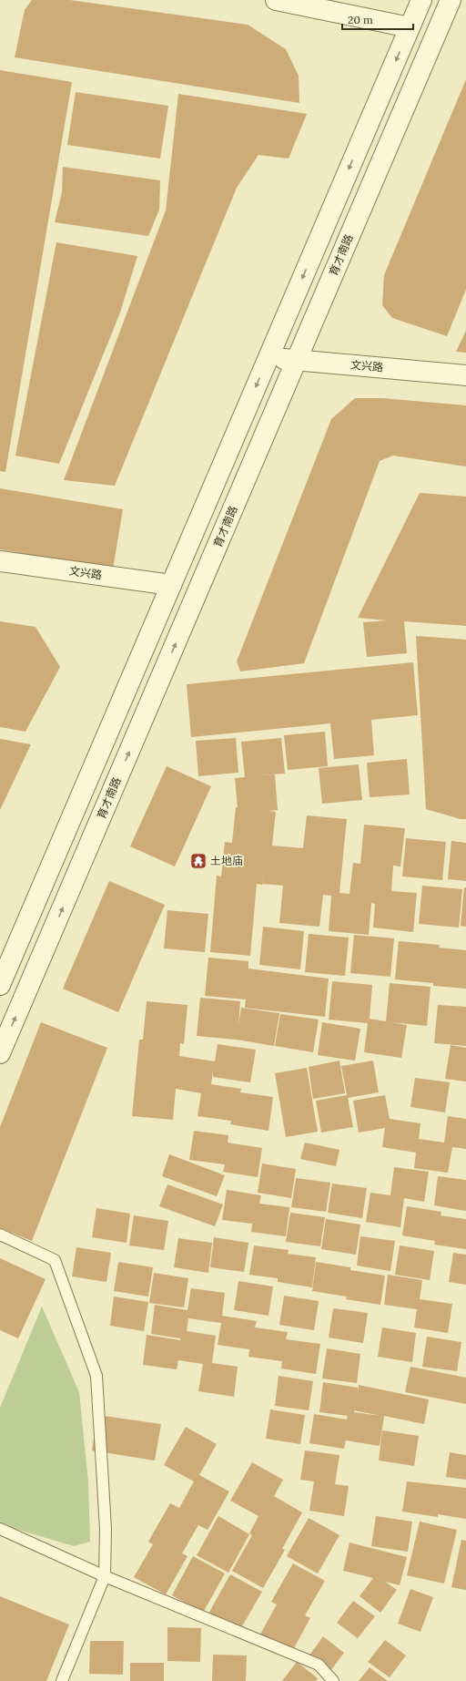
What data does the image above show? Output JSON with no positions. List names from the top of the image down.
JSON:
{
  "streets": {
    "street": ["育才南路", "文兴路"]
  },
  "crossings": [
    ["育才南路", "文兴路"]
  ],
  "places": {
    "temple": ["土地庙"]
  },
  "scale_bar": "20 m"
}
